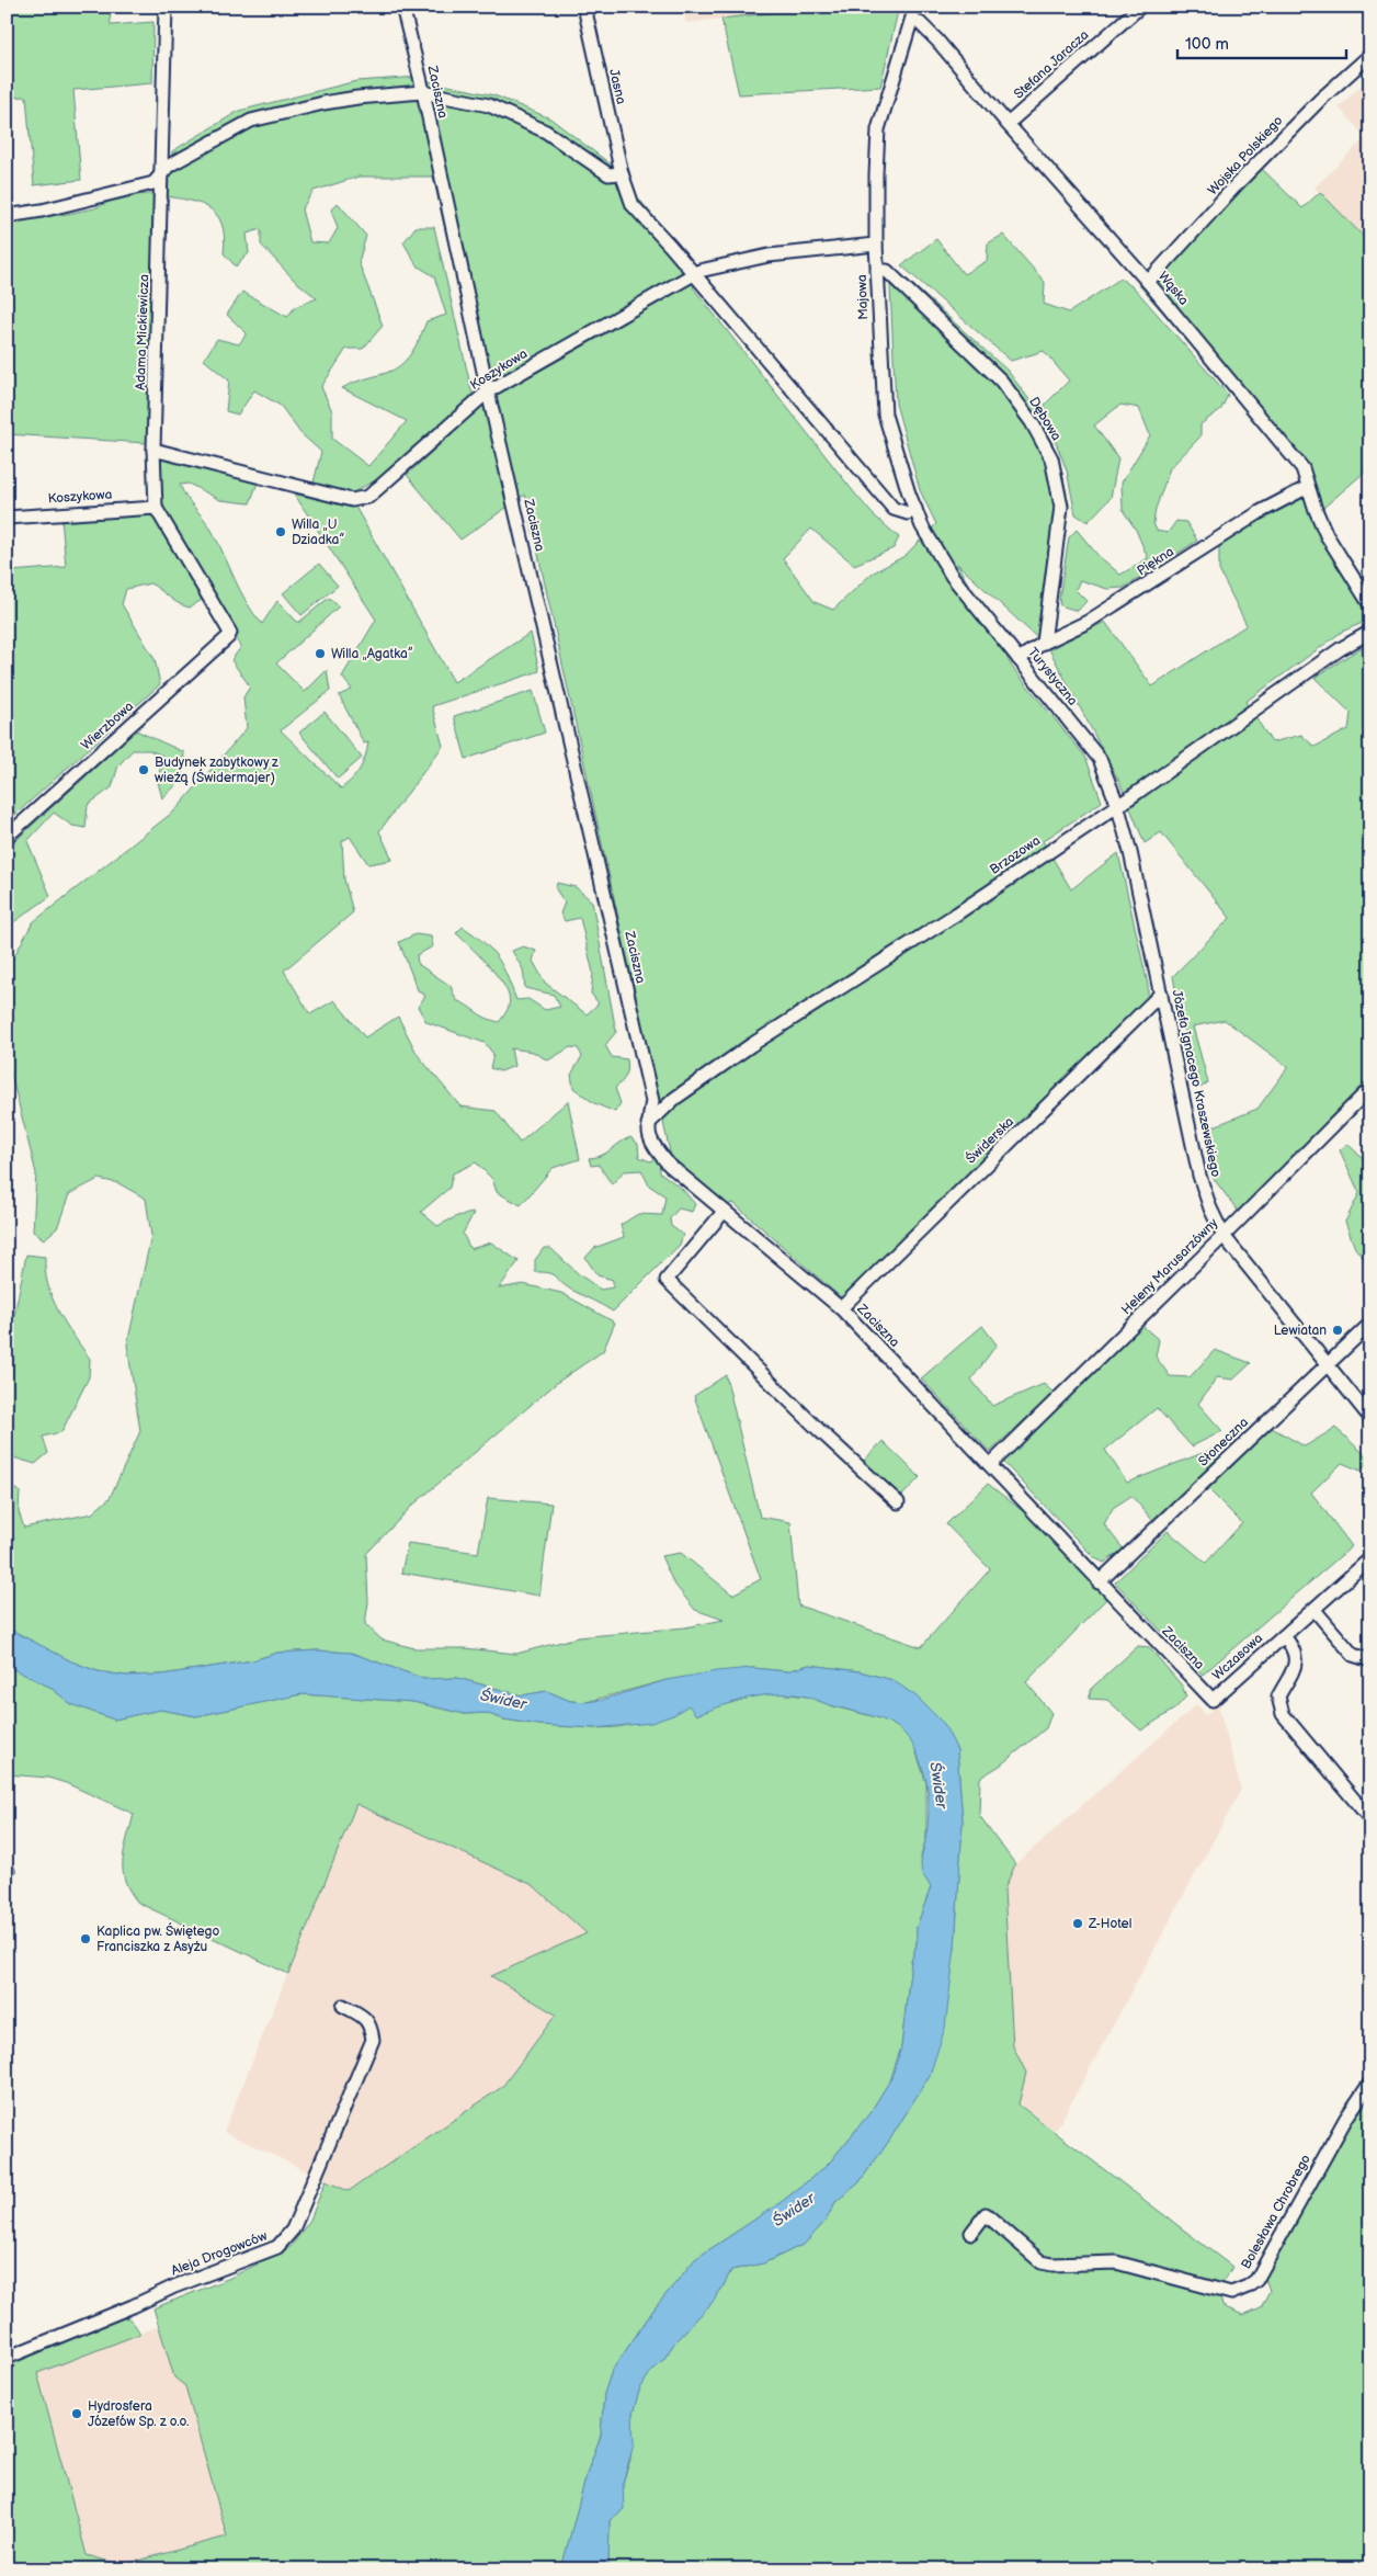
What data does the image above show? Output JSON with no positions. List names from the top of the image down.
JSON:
{
  "streets": {
    "street": [
      "Stefana Jaracza",
      "Jasna",
      "Zaciszna",
      "Wojska Polskiego",
      "Wąska",
      "Majowa",
      "Adama Mickiewicza",
      "Koszykowa",
      "Dębowa",
      "Piękna",
      "Turystyczna",
      "Wierzbowa",
      "Brzozowa",
      "Józefa Ignacego Kraszewskiego",
      "Świderska",
      "Heleny Marusarzówny",
      "Słoneczna",
      "Wczasowa",
      "Bolesława Chrobrego",
      "Aleja Drogowców"
    ]
  },
  "crossings": [
    ["Stefana Jaracza", "Wąska"],
    ["Jasna", "Majowa"],
    ["Jasna", "Koszykowa"],
    ["Zaciszna", "Koszykowa"],
    ["Zaciszna", "Brzozowa"],
    ["Zaciszna", "Świderska"],
    ["Zaciszna", "Heleny Marusarzówny"],
    ["Zaciszna", "Słoneczna"],
    ["Zaciszna", "Wczasowa"],
    ["Wojska Polskiego", "Wąska"],
    ["Wąska", "Majowa"],
    ["Wąska", "Piękna"],
    ["Majowa", "Koszykowa"],
    ["Majowa", "Dębowa"],
    ["Majowa", "Turystyczna"],
    ["Adama Mickiewicza", "Koszykowa"],
    ["Adama Mickiewicza", "Wierzbowa"],
    ["Dębowa", "Piękna"],
    ["Piękna", "Turystyczna"],
    ["Turystyczna", "Brzozowa"],
    ["Turystyczna", "Józefa Ignacego Kraszewskiego"],
    ["Brzozowa", "Józefa Ignacego Kraszewskiego"],
    ["Józefa Ignacego Kraszewskiego", "Świderska"],
    ["Józefa Ignacego Kraszewskiego", "Heleny Marusarzówny"],
    ["Józefa Ignacego Kraszewskiego", "Słoneczna"]
  ],
  "water": ["Świder"],
  "places": [
    "Willa „U Dziadka”",
    "Willa „Agatka”",
    "Budynek zabytkowy z wieżą (Świdermajer)",
    "Lewiatan",
    "Z-Hotel",
    "Kaplica pw. Świętego Franciszka z Asyżu",
    "Hydrosfera Józefów Sp. z o.o."
  ],
  "scale_bar": "100 m"
}
